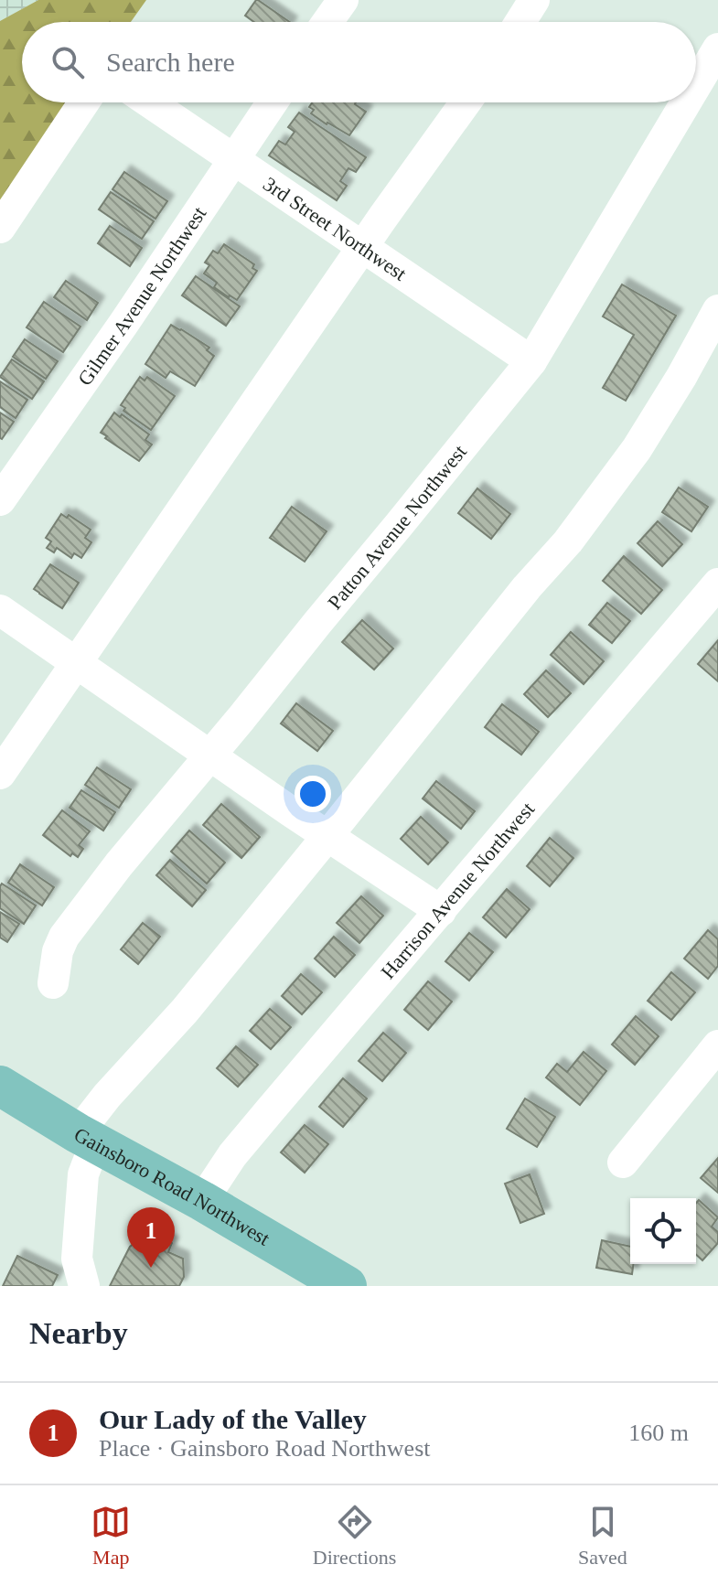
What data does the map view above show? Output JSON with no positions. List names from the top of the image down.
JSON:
{
  "streets": {
    "main road": ["Gainsboro Road Northwest"],
    "street": [
      "3rd Street Northwest",
      "Gilmer Avenue Northwest",
      "Patton Avenue Northwest",
      "Harrison Avenue Northwest"
    ]
  },
  "crossings": [
    ["3rd Street Northwest", "Gilmer Avenue Northwest"],
    ["3rd Street Northwest", "Patton Avenue Northwest"],
    ["Harrison Avenue Northwest", "Gainsboro Road Northwest"]
  ],
  "page": {
    "search": "Search here",
    "pins": "1",
    "heading": "Nearby",
    "list": [
      {
        "mark": "1",
        "name": "Our Lady of the Valley",
        "note": "Place · Gainsboro Road Northwest",
        "value": "160 m"
      }
    ],
    "nav": ["Map", "Directions", "Saved"]
  }
}
